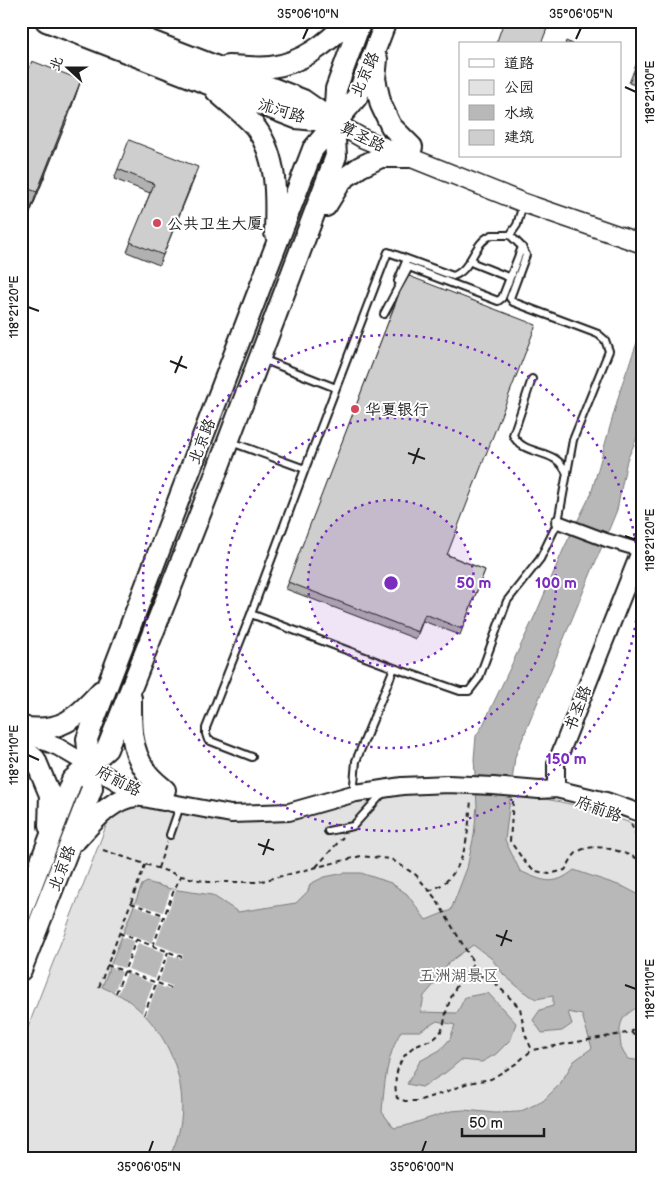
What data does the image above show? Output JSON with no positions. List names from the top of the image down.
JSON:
{
  "streets": {
    "main road": ["北京路", "沭河路", "算圣路"],
    "street": ["书圣路", "府前路"]
  },
  "crossings": [
    ["北京路", "沭河路"],
    ["北京路", "算圣路"],
    ["北京路", "府前路"],
    ["沭河路", "算圣路"],
    ["书圣路", "府前路"]
  ],
  "parks": ["五洲湖景区"],
  "places": ["公共卫生大厦", "华夏银行"],
  "legend": [
    "道路",
    "公园",
    "水域",
    "建筑"
  ],
  "scale_bar": "50 m",
  "north": "left",
  "coordinates": [
    "35°06'10\"N",
    "35°06'05\"N",
    "118°21'30\"E",
    "118°21'20\"E",
    "118°21'10\"E",
    "35°06'00\"N"
  ],
  "rings": ["50 m", "100 m", "150 m"]
}
